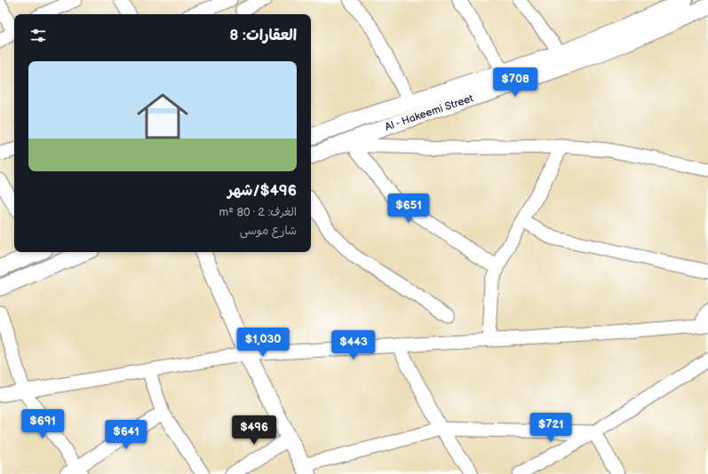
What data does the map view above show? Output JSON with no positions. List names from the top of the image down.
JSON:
{
  "streets": {
    "street": ["Al - Hakeemi Street"]
  },
  "page": {
    "heading": "العقارات: 8",
    "list": [
      {
        "name": "$496/شهر",
        "note": "الغرف: 2 · 80 m² · شارع موسى"
      }
    ],
    "price": [
      "$708",
      "$651",
      "$1,030",
      "$443",
      "$691",
      "$721",
      "$496",
      "$641"
    ]
  }
}
